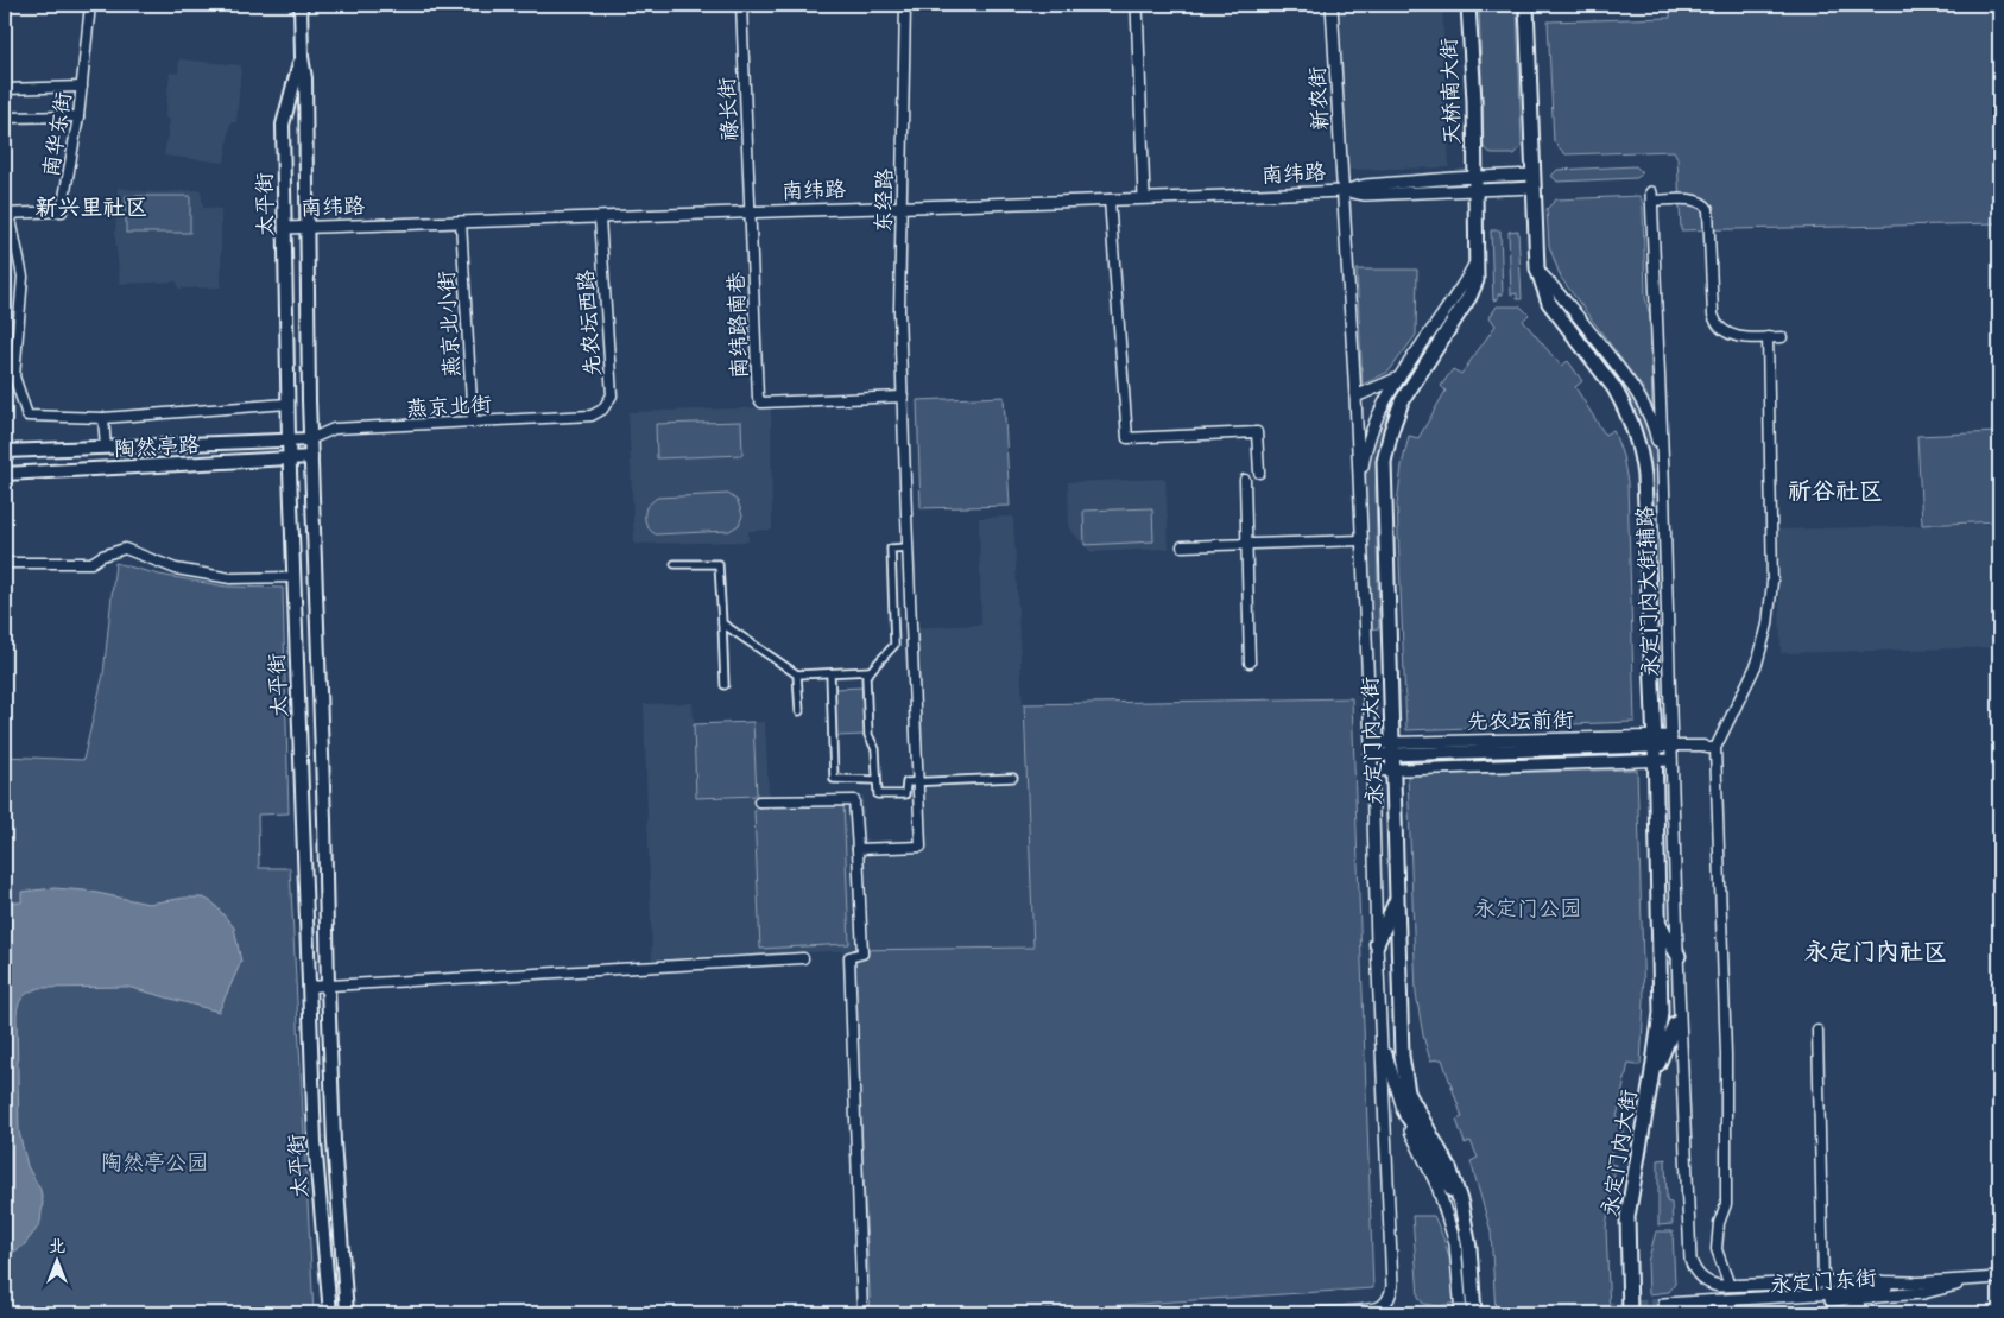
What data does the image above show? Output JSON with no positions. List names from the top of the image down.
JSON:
{
  "streets": {
    "main road": [
      "天桥南大街",
      "太平街",
      "陶然亭路",
      "先农坛前街",
      "永定门内大街"
    ],
    "street": [
      "新农街",
      "禄长街",
      "南华东街",
      "南纬路",
      "东经路",
      "先农坛西路",
      "燕京北小街",
      "南纬路南巷",
      "燕京北街",
      "永定门内大街辅路",
      "永定门东街"
    ]
  },
  "crossings": [
    ["天桥南大街", "南纬路"],
    ["天桥南大街", "永定门内大街"],
    ["新农街", "南纬路"],
    ["禄长街", "南纬路"],
    ["禄长街", "南纬路南巷"],
    ["南纬路", "东经路"],
    ["南纬路", "太平街"],
    ["南纬路", "先农坛西路"],
    ["南纬路", "燕京北小街"],
    ["南纬路", "南纬路南巷"],
    ["南纬路", "永定门内大街"],
    ["东经路", "南纬路南巷"],
    ["太平街", "燕京北街"],
    ["太平街", "陶然亭路"],
    ["先农坛西路", "燕京北街"],
    ["燕京北小街", "燕京北街"],
    ["燕京北街", "陶然亭路"],
    ["永定门内大街辅路", "先农坛前街"],
    ["先农坛前街", "永定门内大街"]
  ],
  "districts": ["新兴里社区", "祈谷社区", "永定门内社区"],
  "parks": ["永定门公园", "陶然亭公园"],
  "north": "top"
}
